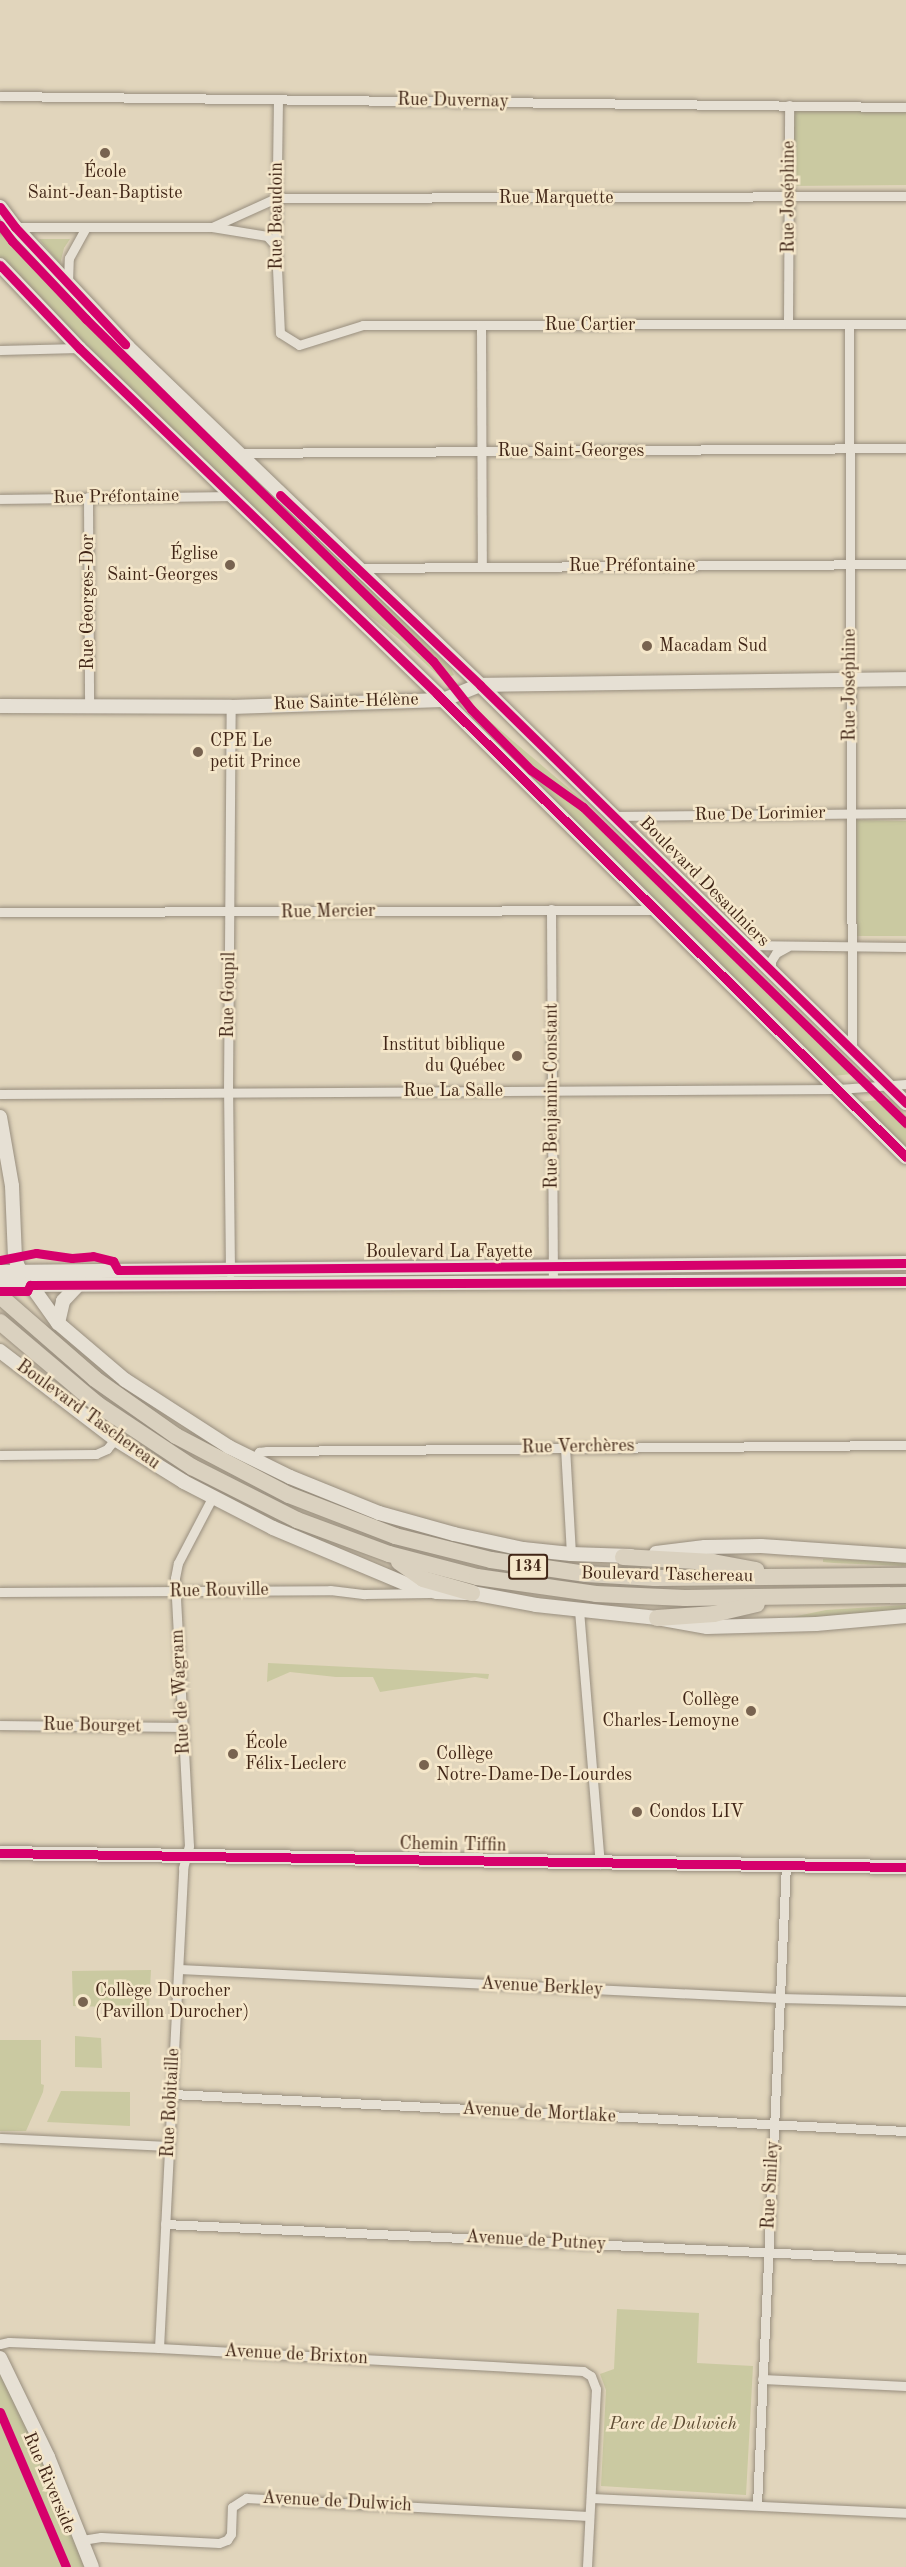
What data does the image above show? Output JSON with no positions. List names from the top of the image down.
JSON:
{
  "streets": {
    "highway": ["Boulevard Taschereau", "134"],
    "street": [
      "Rue Duvernay",
      "Rue Joséphine",
      "Rue Marquette",
      "Rue Beaudoin",
      "Rue Cartier",
      "Rue Saint-Georges",
      "Rue Préfontaine",
      "Rue Georges-Dor",
      "Rue Sainte-Hélène",
      "Rue De Lorimier",
      "Boulevard Desaulniers",
      "Rue Mercier",
      "Rue Goupil",
      "Rue La Salle",
      "Rue Benjamin-Constant",
      "Boulevard La Fayette",
      "Rue Verchères",
      "Rue Rouville",
      "Rue de Wagram",
      "Rue Bourget",
      "Chemin Tiffin",
      "Avenue Berkley",
      "Rue Robitaille",
      "Avenue de Mortlake",
      "Rue Smiley",
      "Avenue de Putney",
      "Avenue de Brixton",
      "Rue Riverside",
      "Avenue de Dulwich"
    ]
  },
  "crossings": [
    ["Rue Duvernay", "Rue Joséphine"],
    ["Rue Duvernay", "Rue Beaudoin"],
    ["Rue Joséphine", "Rue Marquette"],
    ["Rue Joséphine", "Rue Cartier"],
    ["Rue Joséphine", "Rue Saint-Georges"],
    ["Rue Joséphine", "Rue Préfontaine"],
    ["Rue Joséphine", "Rue Sainte-Hélène"],
    ["Rue Joséphine", "Rue De Lorimier"],
    ["Rue Joséphine", "Boulevard Desaulniers"],
    ["Rue Marquette", "Rue Beaudoin"],
    ["Rue Marquette", "Boulevard Desaulniers"],
    ["Rue Beaudoin", "Rue Cartier"],
    ["Rue Saint-Georges", "Boulevard Desaulniers"],
    ["Rue Préfontaine", "Rue Georges-Dor"],
    ["Rue Préfontaine", "Boulevard Desaulniers"],
    ["Rue Georges-Dor", "Rue Sainte-Hélène"],
    ["Rue Sainte-Hélène", "Boulevard Desaulniers"],
    ["Rue Sainte-Hélène", "Rue Goupil"],
    ["Rue De Lorimier", "Boulevard Desaulniers"],
    ["Boulevard Desaulniers", "Rue La Salle"],
    ["Rue Mercier", "Rue Goupil"],
    ["Rue Mercier", "Rue Benjamin-Constant"],
    ["Rue Goupil", "Rue La Salle"],
    ["Rue Goupil", "Boulevard La Fayette"],
    ["Rue La Salle", "Rue Benjamin-Constant"],
    ["Rue Benjamin-Constant", "Boulevard La Fayette"],
    ["Boulevard La Fayette", "Boulevard Taschereau"],
    ["Boulevard Taschereau", "Rue Verchères"],
    ["Boulevard Taschereau", "Rue Rouville"],
    ["Boulevard Taschereau", "Rue de Wagram"],
    ["Rue Rouville", "Rue de Wagram"],
    ["Rue de Wagram", "Rue Bourget"],
    ["Rue de Wagram", "Chemin Tiffin"],
    ["Rue de Wagram", "Rue Robitaille"],
    ["Chemin Tiffin", "Rue Robitaille"],
    ["Chemin Tiffin", "Rue Smiley"],
    ["Avenue Berkley", "Rue Robitaille"],
    ["Avenue Berkley", "Rue Smiley"],
    ["Rue Robitaille", "Avenue de Mortlake"],
    ["Rue Robitaille", "Avenue de Putney"],
    ["Rue Robitaille", "Avenue de Brixton"],
    ["Avenue de Mortlake", "Rue Smiley"],
    ["Rue Smiley", "Avenue de Putney"],
    ["Rue Riverside", "Avenue de Dulwich"]
  ],
  "parks": ["Parc de Dulwich"],
  "places": [
    "École Saint-Jean-Baptiste",
    "Église Saint-Georges",
    "Macadam Sud",
    "CPE Le petit Prince",
    "Institut biblique du Québec",
    "Collège Charles-Lemoyne",
    "École Félix-Leclerc",
    "Collège Notre-Dame-De-Lourdes",
    "Condos LIV",
    "Collège Durocher (Pavillon Durocher)"
  ]
}
